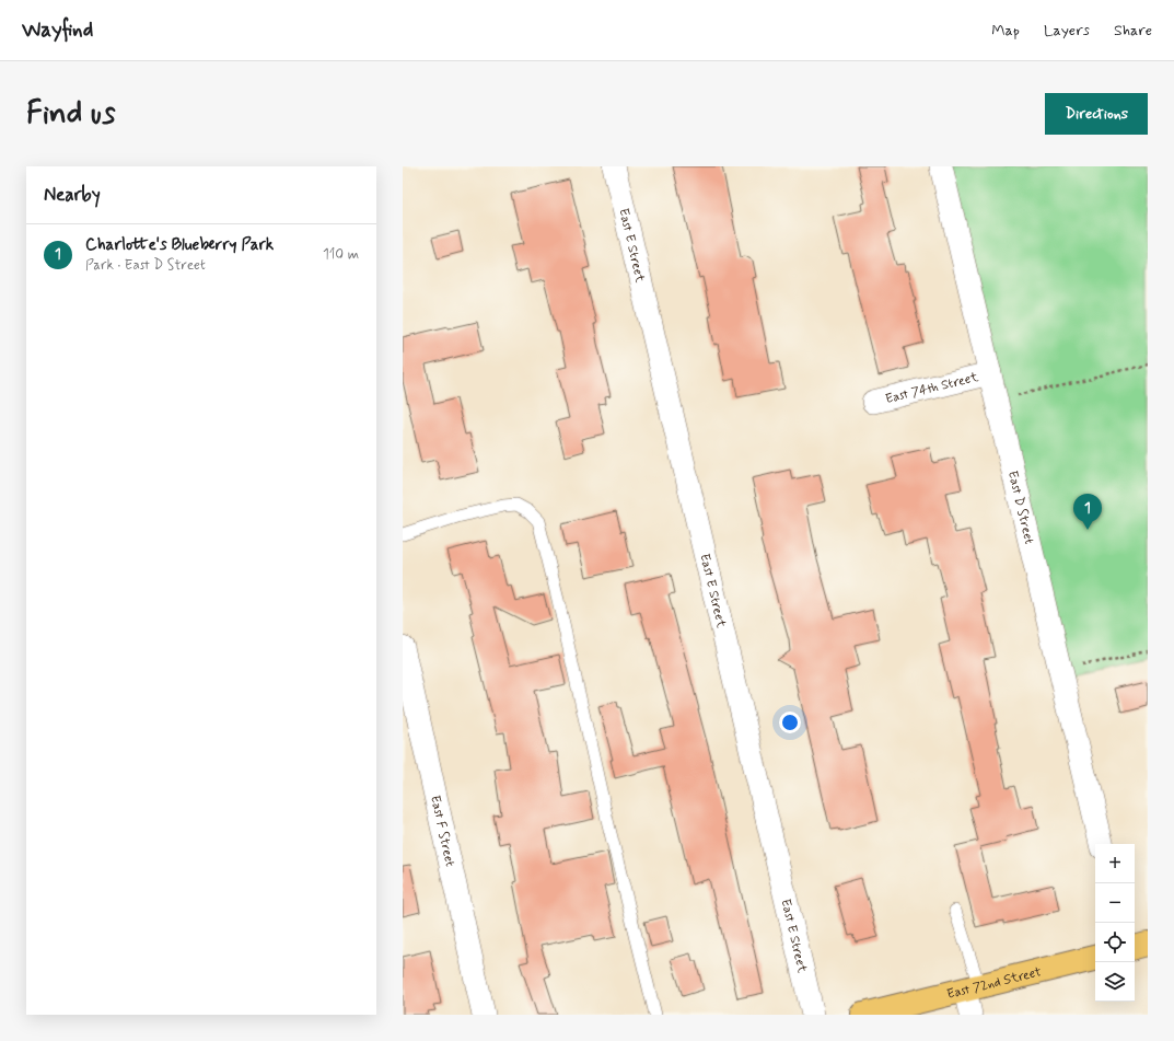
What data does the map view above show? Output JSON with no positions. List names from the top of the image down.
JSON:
{
  "streets": {
    "main road": ["East 72nd Street"],
    "street": [
      "East E Street",
      "East 74th Street",
      "East D Street",
      "East F Street"
    ]
  },
  "crossings": [
    ["East 74th Street", "East D Street"]
  ],
  "page": {
    "header": "Wayfind",
    "nav": ["Map", "Layers", "Share"],
    "buttons": "Directions",
    "title": "Find us",
    "heading": "Nearby",
    "list": [
      {
        "mark": "1",
        "name": "Charlotte's Blueberry Park",
        "note": "Park · East D Street",
        "value": "110 m"
      }
    ],
    "pins": "1",
    "map_buttons": ["+", "−"]
  }
}
